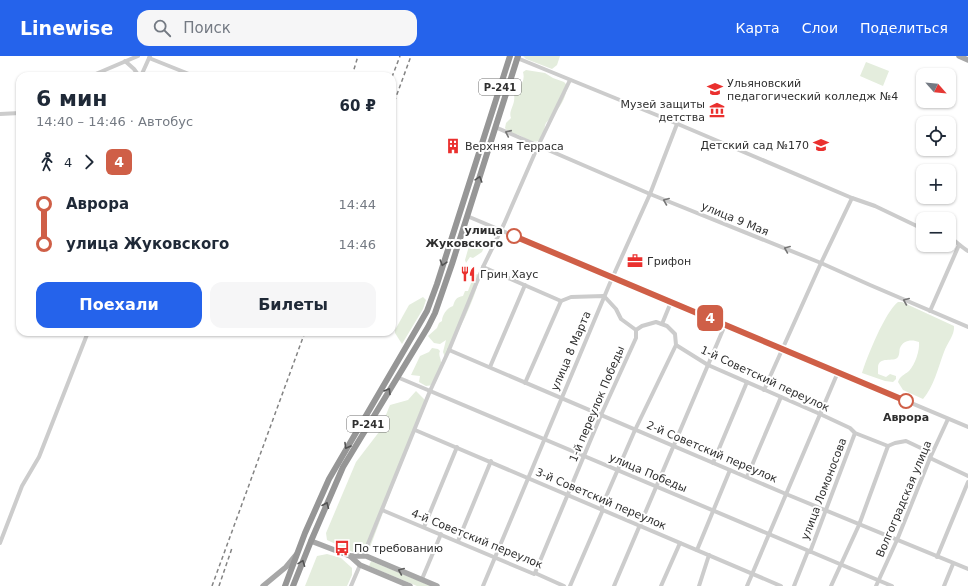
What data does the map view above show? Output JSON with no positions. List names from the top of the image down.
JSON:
{
  "streets": {
    "highway": ["Р-241"],
    "street": [
      "улица 9 Мая",
      "улица 8 Марта",
      "1-й Советский переулок",
      "1-й переулок Победы",
      "2-й Советский переулок",
      "улица Победы",
      "улица Ломоносова",
      "3-й Советский переулок",
      "Волгоградская улица",
      "4-й Советский переулок"
    ]
  },
  "crossings": [
    ["Р-241", "улица 9 Мая"],
    ["Р-241", "улица Победы"],
    ["улица 9 Мая", "улица 8 Марта"],
    ["улица 8 Марта", "2-й Советский переулок"],
    ["улица 8 Марта", "улица Победы"],
    ["улица 8 Марта", "3-й Советский переулок"],
    ["улица 8 Марта", "4-й Советский переулок"],
    ["1-й Советский переулок", "улица Ломоносова"],
    ["1-й переулок Победы", "2-й Советский переулок"],
    ["1-й переулок Победы", "улица Победы"],
    ["1-й переулок Победы", "3-й Советский переулок"],
    ["1-й переулок Победы", "4-й Советский переулок"],
    ["2-й Советский переулок", "улица Ломоносова"],
    ["2-й Советский переулок", "Волгоградская улица"],
    ["улица Победы", "улица Ломоносова"],
    ["улица Победы", "Волгоградская улица"]
  ],
  "one_way": ["улица 9 Мая"],
  "places": {
    "school or university": ["Ульяновский педагогический колледж №4", "Детский сад №170"],
    "museum": ["Музей защиты детства"],
    "building": ["Верхняя Терраса"],
    "other": ["улица Жуковского", "Аврора"],
    "office": ["Грифон"],
    "restaurant": ["Грин Хаус"],
    "bus stop": ["По требованию"]
  },
  "lines": ["bus line 4"],
  "north": "bottom right",
  "page": {
    "header": "Linewise",
    "search": "Поиск",
    "nav": ["Карта", "Слои", "Поделиться"],
    "on_map": "4",
    "map_buttons": ["+", "−"],
    "heading": ["6 мин", "14:40 – 14:46 · Автобус", "60 ₽"],
    "legs": ["4", "4"],
    "list": [
      {
        "name": "Аврора",
        "value": "14:44"
      },
      {
        "name": "улица Жуковского",
        "value": "14:46"
      }
    ],
    "buttons": ["Поехали", "Билеты"]
  }
}
